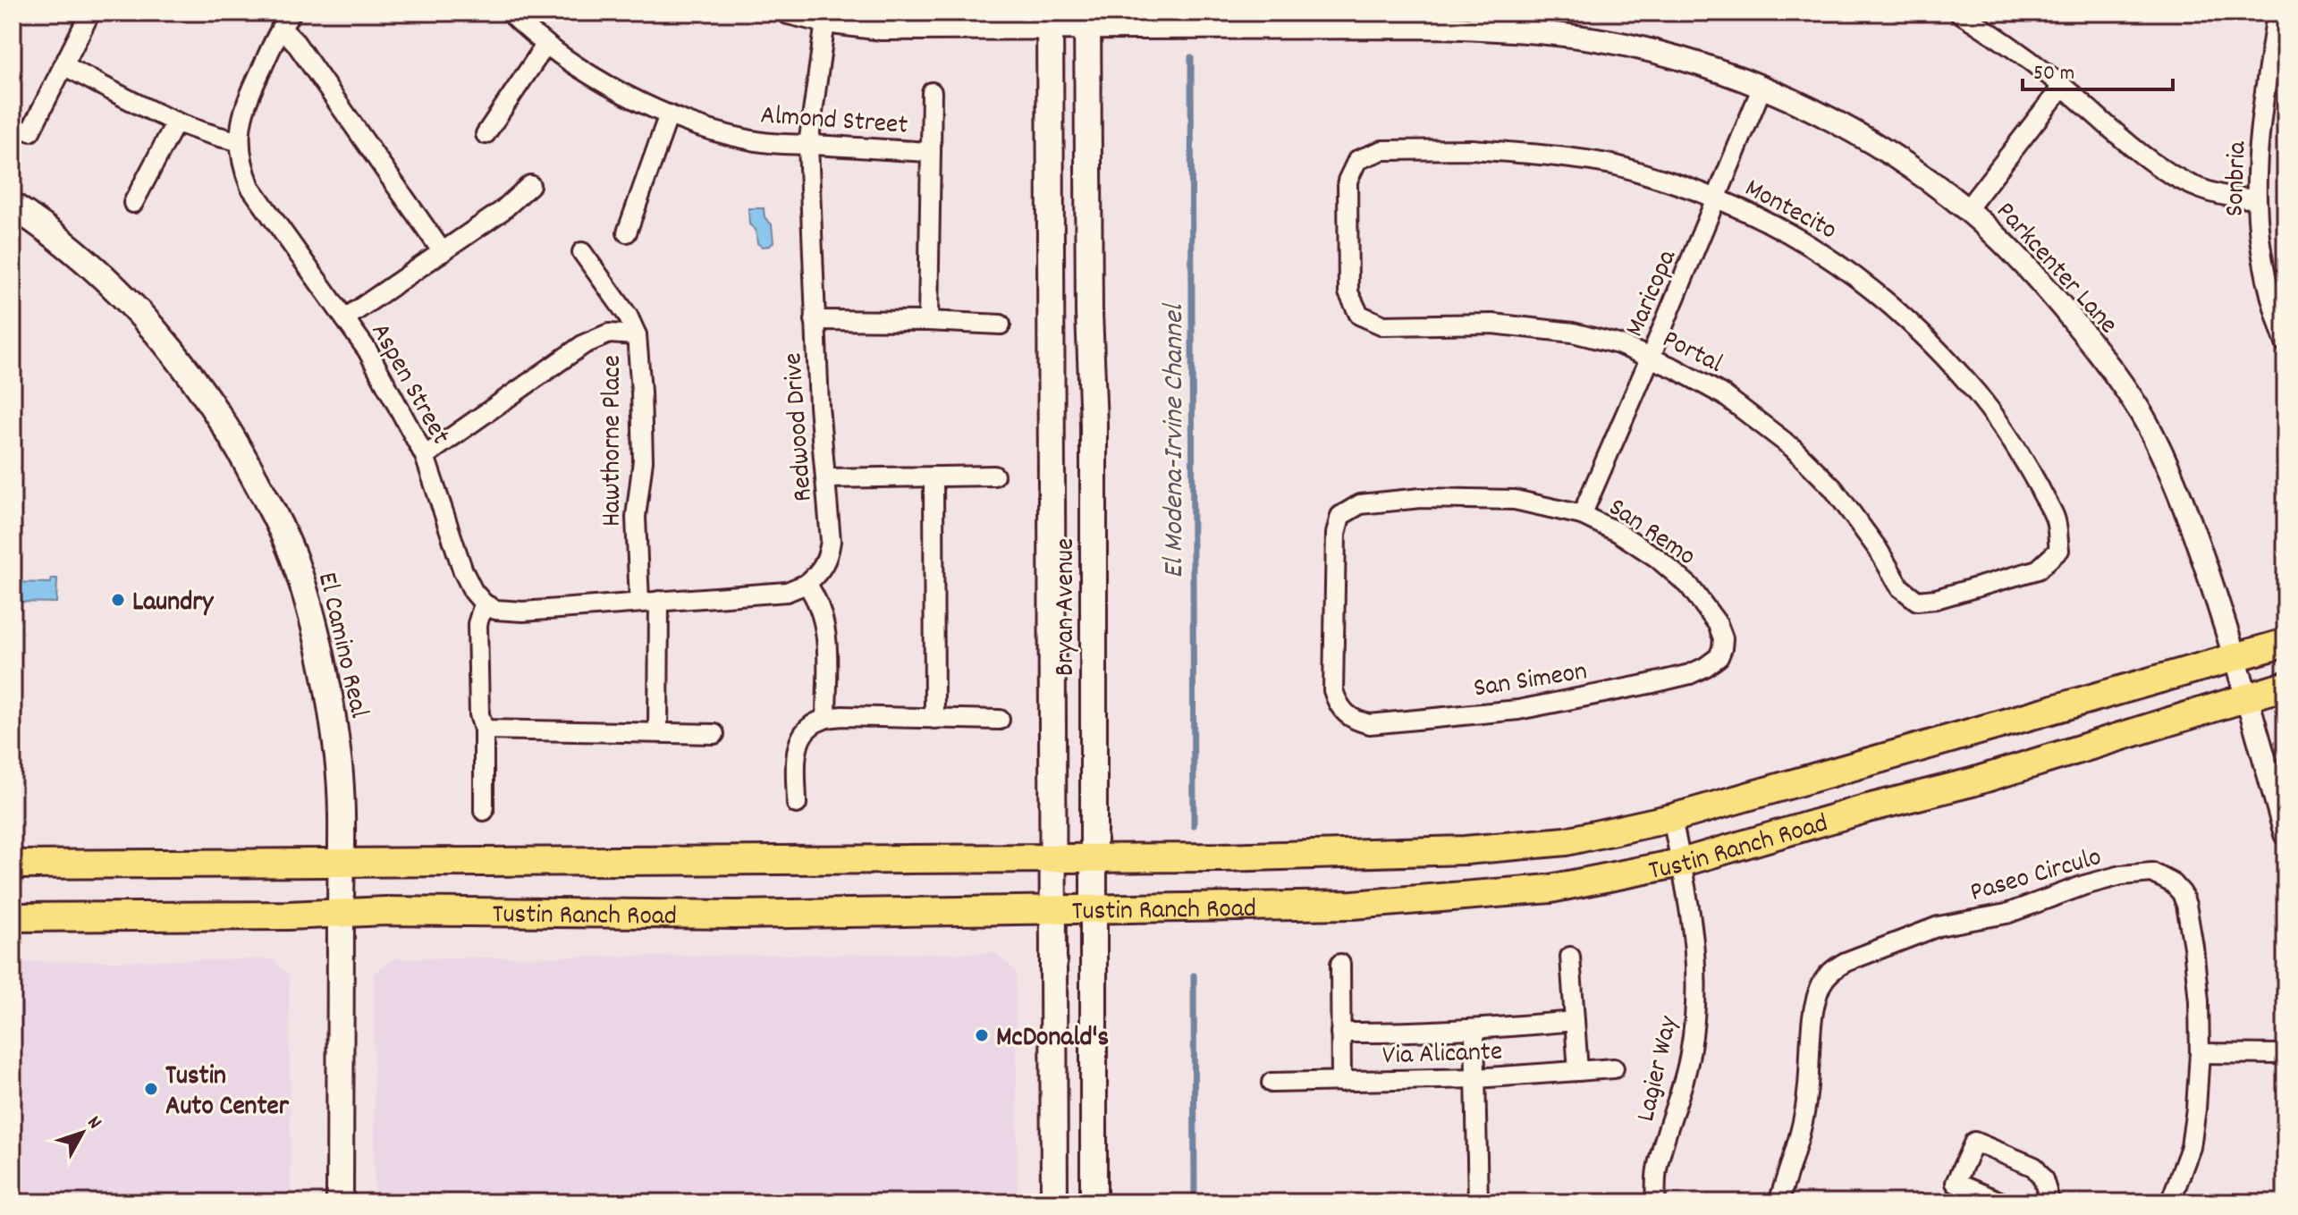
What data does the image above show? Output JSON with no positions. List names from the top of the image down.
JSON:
{
  "streets": {
    "main road": ["Bryan Avenue", "El Camino Real", "Tustin Ranch Road"],
    "street": [
      "Almond Street",
      "Sonbria",
      "Montecito",
      "Parkcenter Lane",
      "Maricopa",
      "Portal",
      "Aspen Street",
      "Redwood Drive",
      "Hawthorne Place",
      "San Remo",
      "San Simeon",
      "Paseo Circulo",
      "Via Alicante",
      "Lagier Way"
    ]
  },
  "crossings": [
    ["Almond Street", "Redwood Drive"],
    ["Montecito", "Maricopa"],
    ["Montecito", "Portal"],
    ["Parkcenter Lane", "Maricopa"],
    ["Parkcenter Lane", "Redwood Drive"],
    ["Parkcenter Lane", "Bryan Avenue"],
    ["Parkcenter Lane", "Tustin Ranch Road"],
    ["Maricopa", "Portal"],
    ["Maricopa", "San Remo"],
    ["San Remo", "San Simeon"],
    ["Bryan Avenue", "Tustin Ranch Road"],
    ["El Camino Real", "Tustin Ranch Road"],
    ["Tustin Ranch Road", "Lagier Way"]
  ],
  "water": ["El Modena-Irvine Channel"],
  "places": ["Laundry", "McDonald's", "Tustin Auto Center"],
  "scale_bar": "50 m",
  "north": "top right"
}
